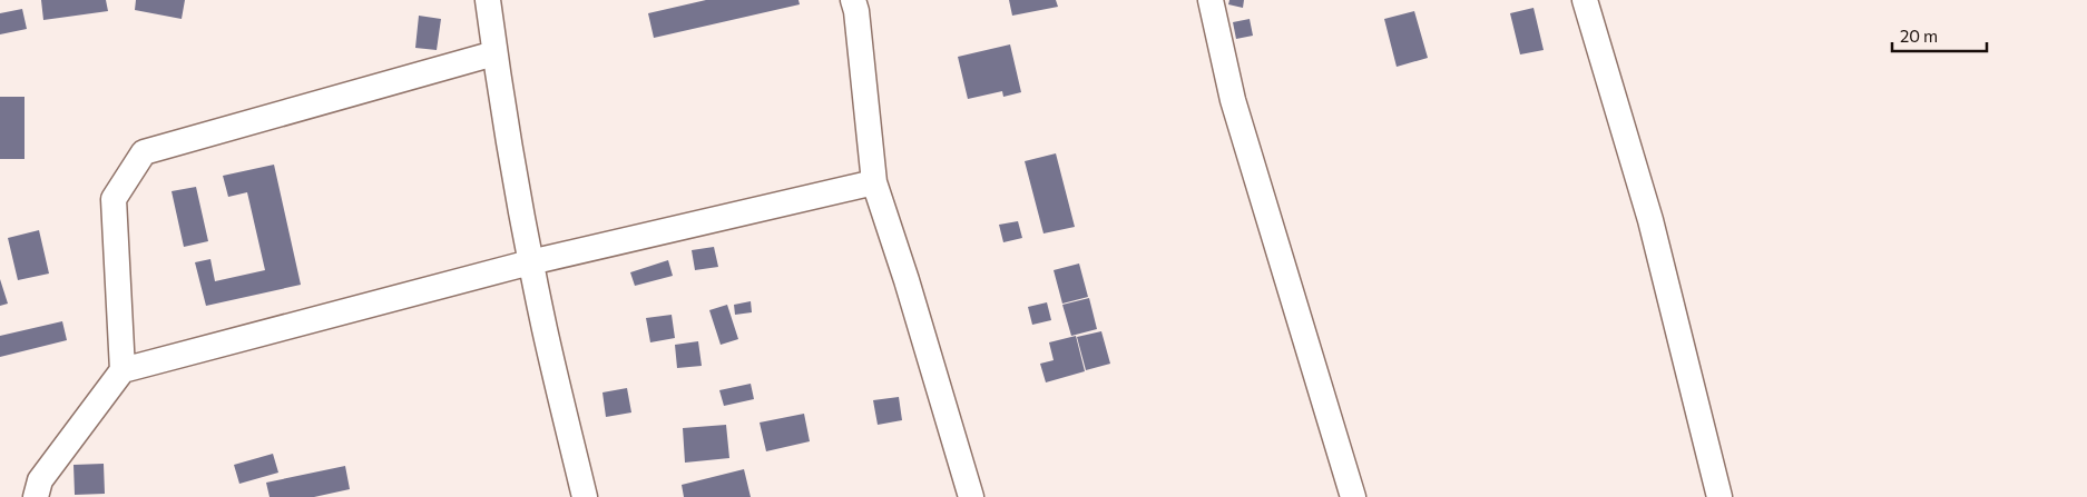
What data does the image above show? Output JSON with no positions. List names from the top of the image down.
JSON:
{
  "scale_bar": "20 m"
}
